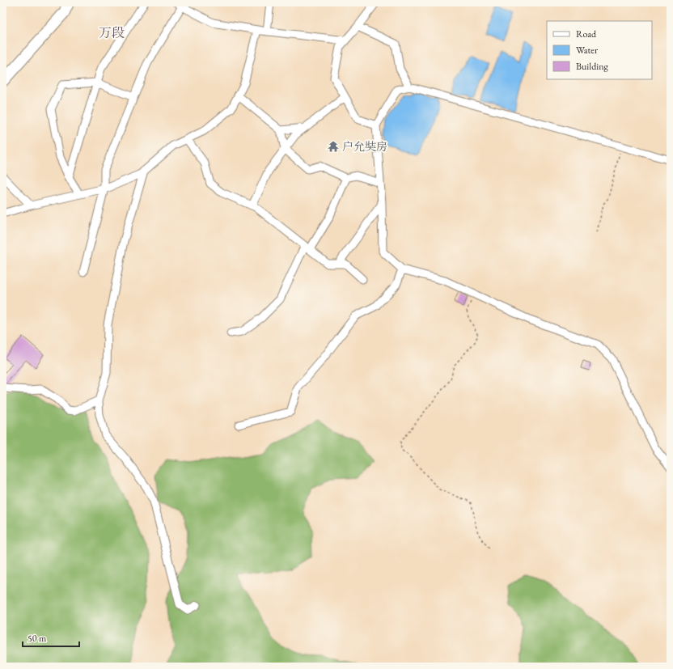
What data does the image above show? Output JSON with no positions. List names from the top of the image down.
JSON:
{
  "districts": ["万段"],
  "places": {
    "temple": ["户允奘房"]
  },
  "legend": ["Road", "Water", "Building"],
  "scale_bar": "50 m"
}
